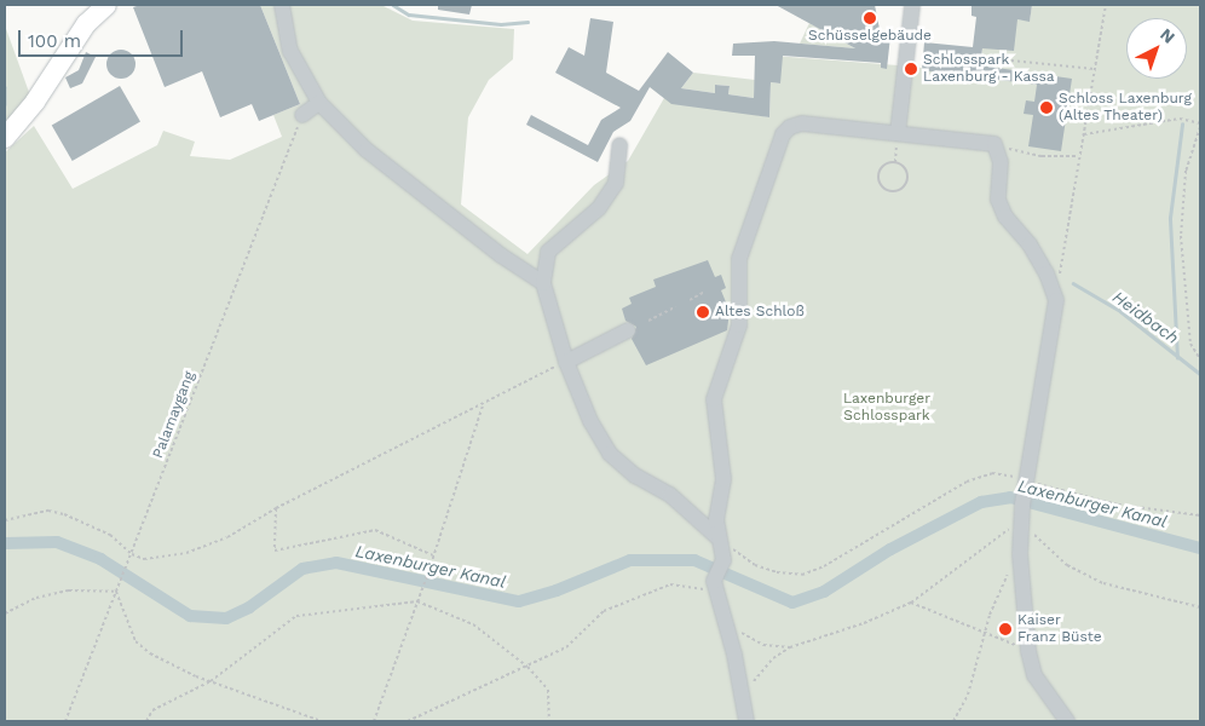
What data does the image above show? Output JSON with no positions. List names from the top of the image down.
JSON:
{
  "streets": {
    "path": ["Palamaygang"]
  },
  "water": ["Heidbach", "Laxenburger Kanal"],
  "parks": ["Laxenburger Schlosspark"],
  "places": [
    "Schüsselgebäude",
    "Schlosspark Laxenburg - Kassa",
    "Schloss Laxenburg (Altes Theater)",
    "Altes Schloß",
    "Kaiser Franz Büste"
  ],
  "scale_bar": "100 m",
  "north": "top right"
}
